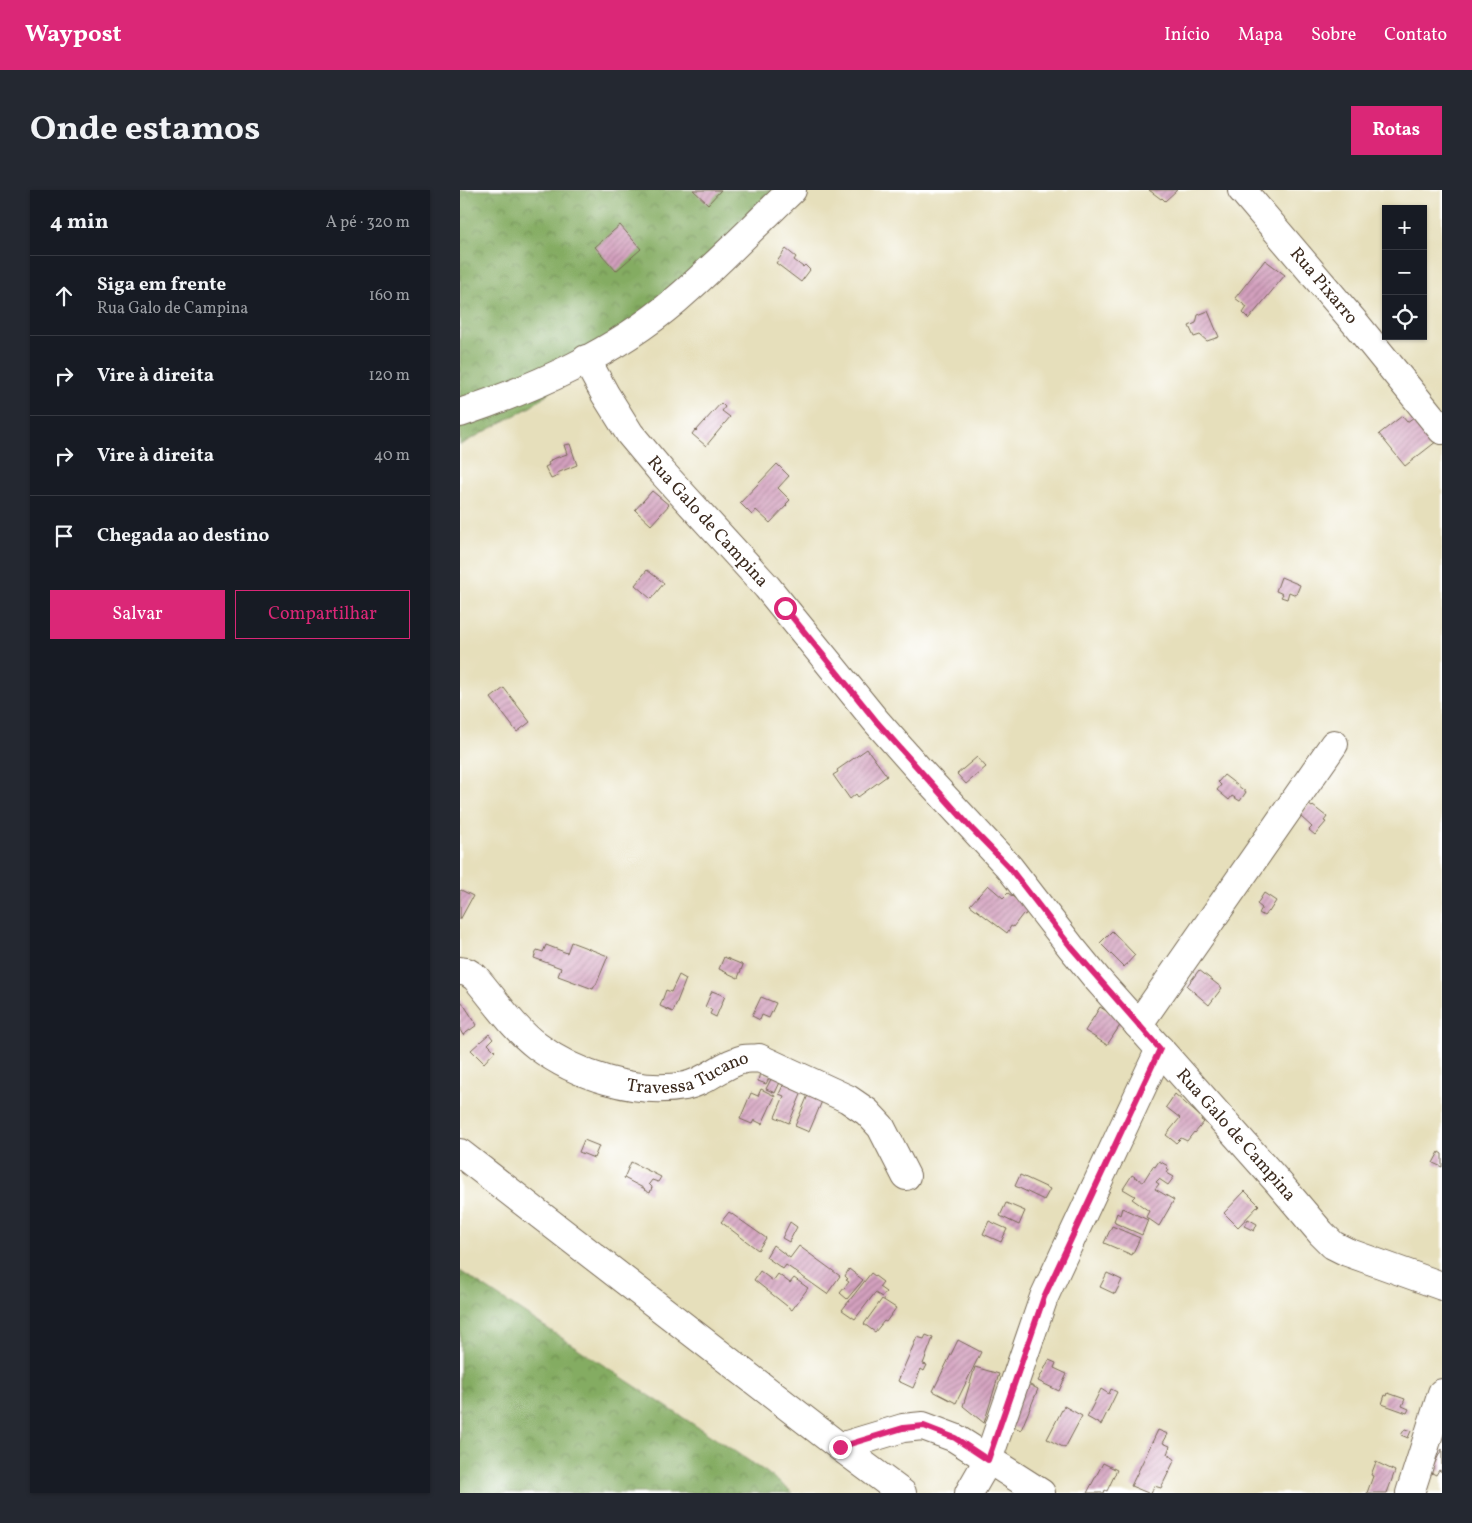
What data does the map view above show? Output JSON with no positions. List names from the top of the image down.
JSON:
{
  "streets": {
    "street": ["Rua Pixarro", "Rua Galo de Campina", "Travessa Tucano"]
  },
  "page": {
    "header": "Waypost",
    "nav": [
      "Início",
      "Mapa",
      "Sobre",
      "Contato"
    ],
    "title": "Onde estamos",
    "buttons": [
      "Rotas",
      ["Salvar", "Compartilhar"]
    ],
    "heading": ["4 min", "A pé · 320 m"],
    "map_buttons": ["+", "−"],
    "list": [
      ["Siga em frente", "Rua Galo de Campina", "160 m"],
      ["Vire à direita", "120 m"],
      ["Vire à direita", "40 m"],
      "Chegada ao destino"
    ]
  }
}
